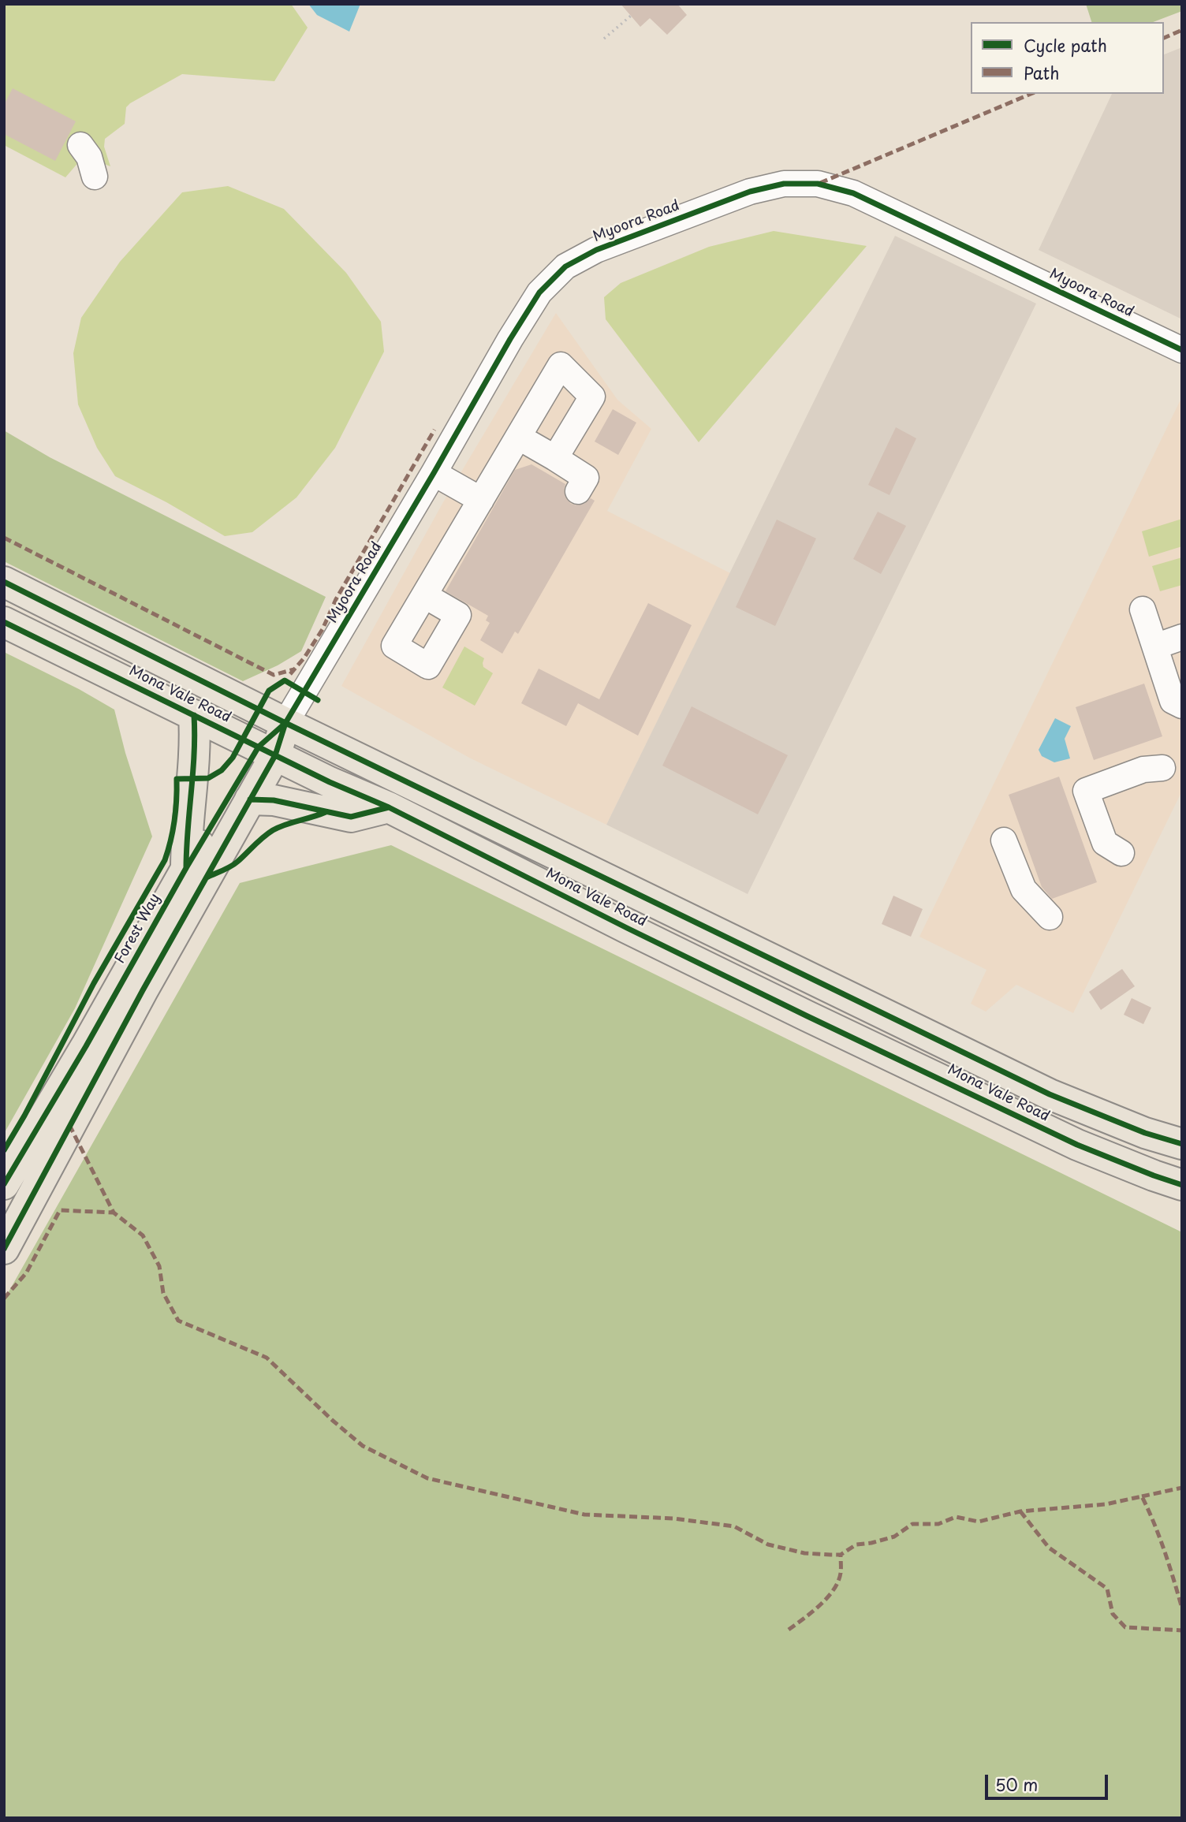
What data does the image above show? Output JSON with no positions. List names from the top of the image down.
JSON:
{
  "streets": {
    "main road": ["Mona Vale Road", "Forest Way"],
    "street": ["Myoora Road"]
  },
  "crossings": [
    ["Myoora Road", "Mona Vale Road"],
    ["Myoora Road", "Forest Way"],
    ["Mona Vale Road", "Forest Way"]
  ],
  "legend": ["Cycle path", "Path"],
  "scale_bar": "50 m"
}
